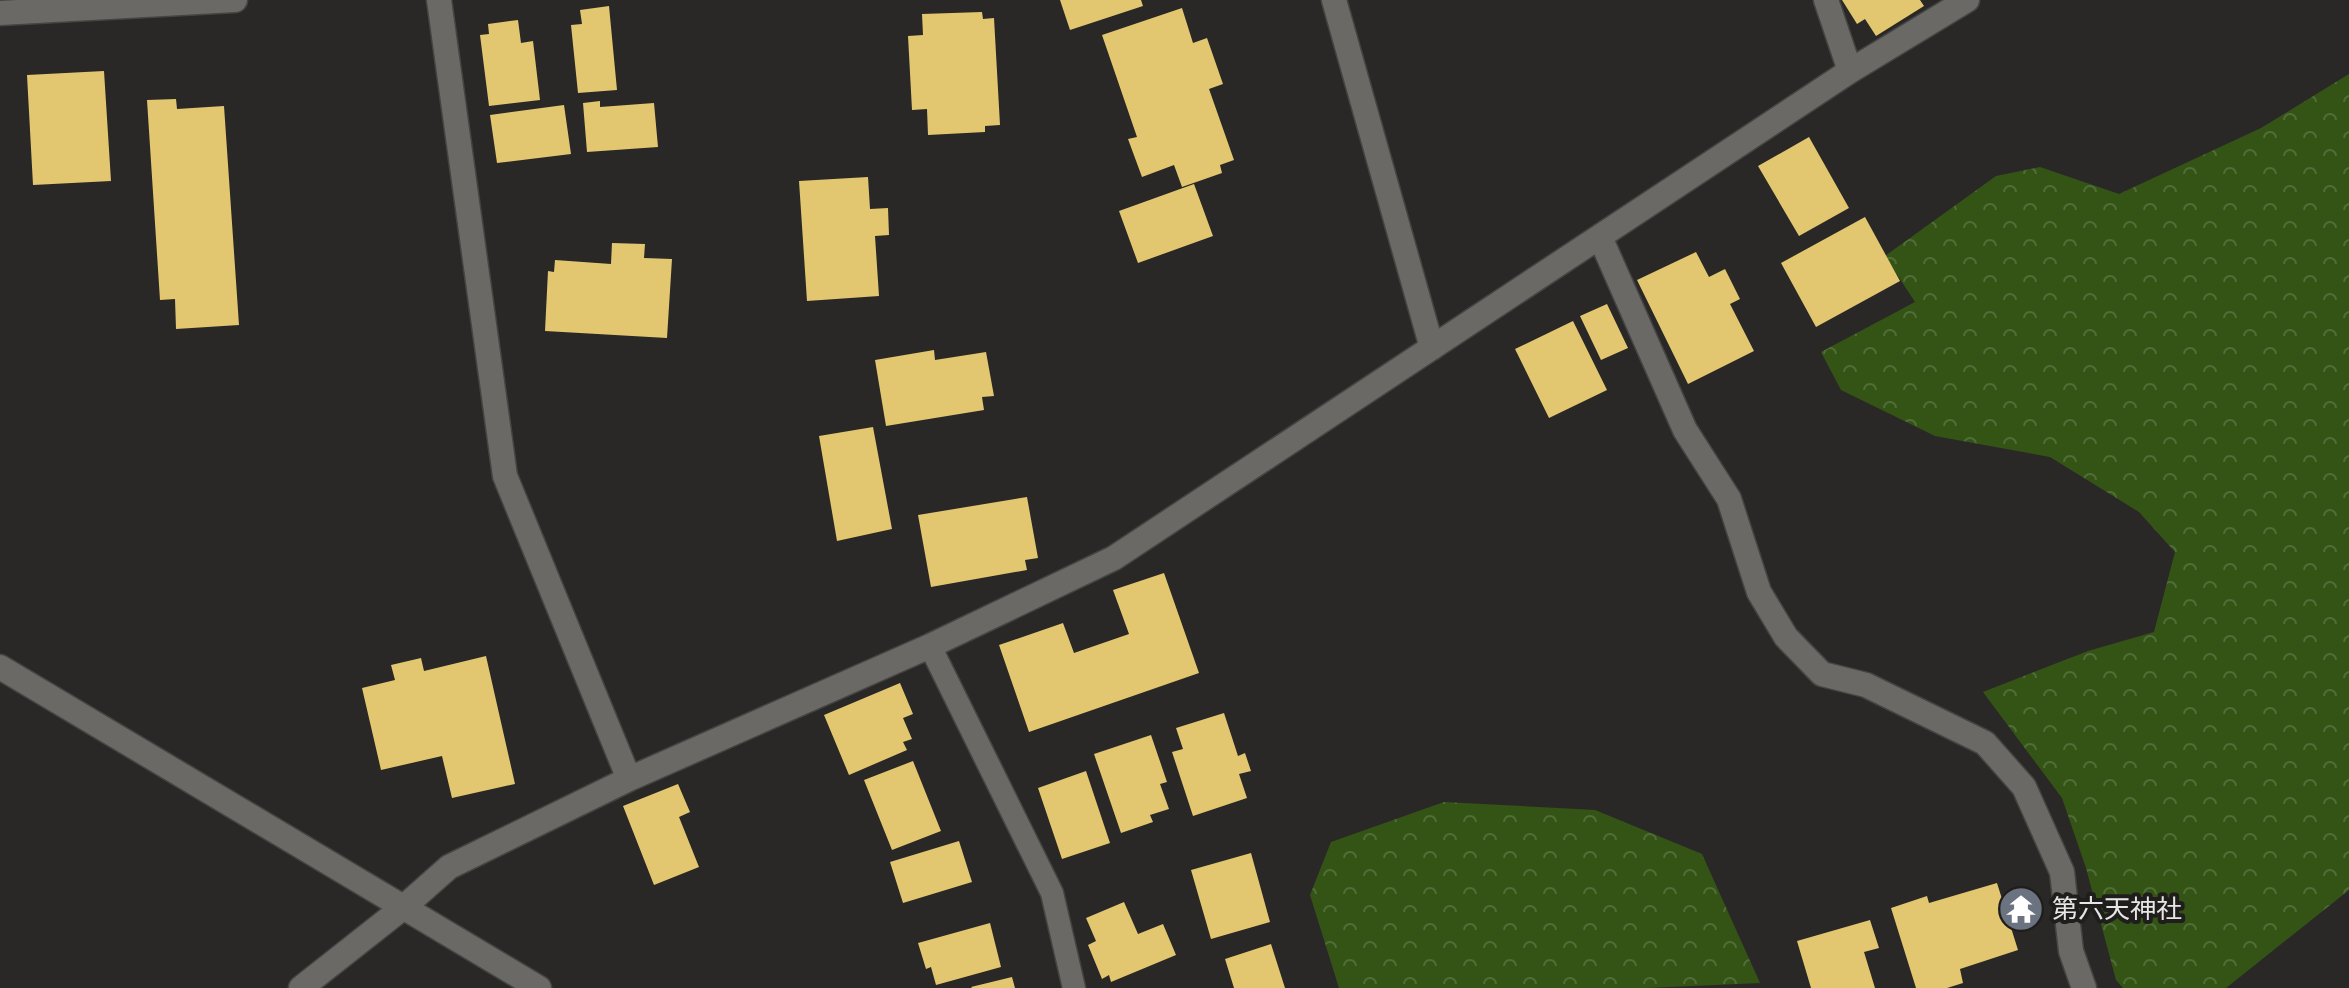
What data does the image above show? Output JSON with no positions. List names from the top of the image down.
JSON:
{
  "places": {
    "temple": ["第六天神社"]
  }
}
